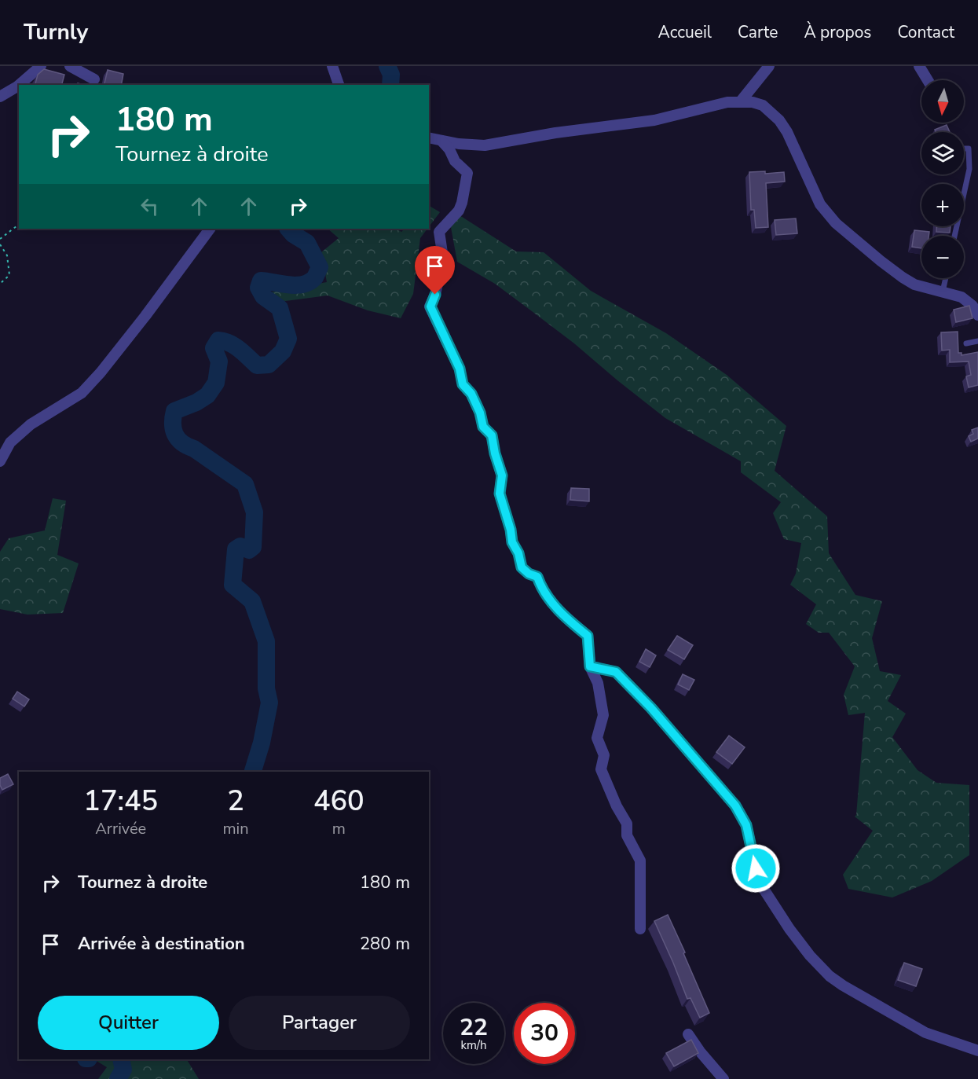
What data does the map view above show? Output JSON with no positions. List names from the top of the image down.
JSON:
{
  "north": "bottom",
  "page": {
    "header": "Turnly",
    "nav": [
      "Accueil",
      "Carte",
      "À propos",
      "Contact"
    ],
    "map_buttons": ["+", "−"],
    "turn": ["180 m", "Tournez à droite"],
    "eta": [
      "17:45",
      "Arrivée",
      "2",
      "min",
      "460",
      "m"
    ],
    "list": [
      {
        "name": "Tournez à droite",
        "value": "180 m"
      },
      {
        "name": "Arrivée à destination",
        "value": "280 m"
      }
    ],
    "buttons": ["Quitter", "Partager"],
    "speed": "22 km/h",
    "limit": "30"
  }
}
